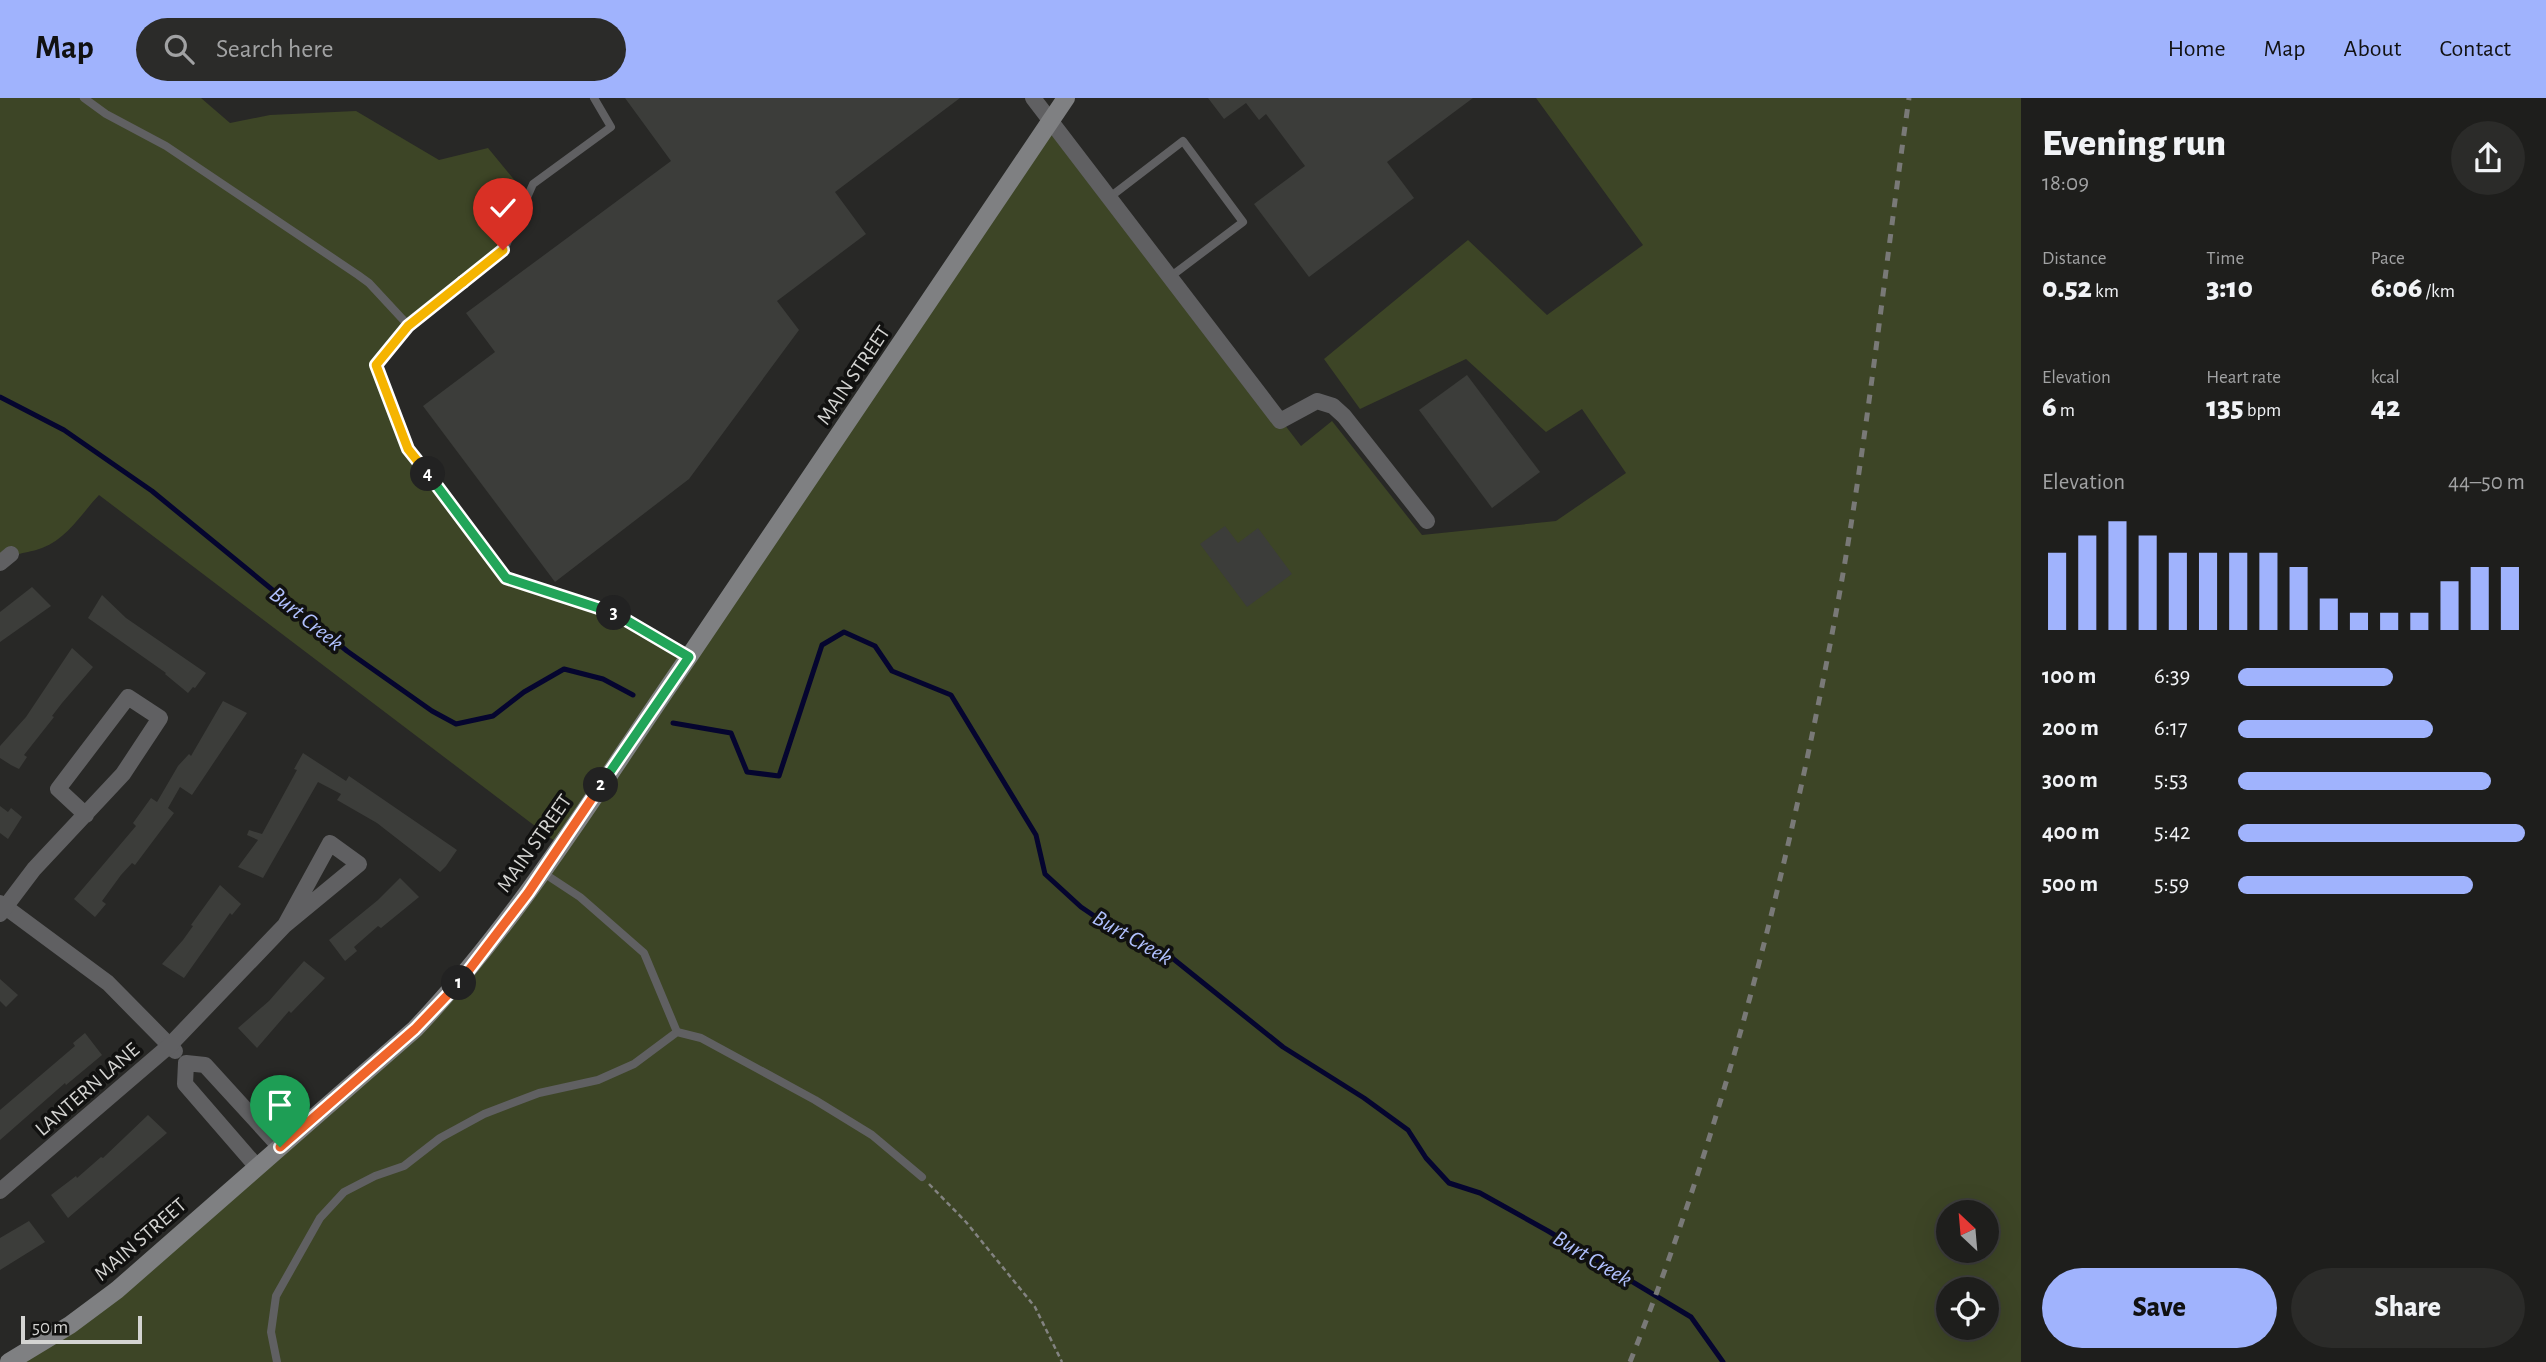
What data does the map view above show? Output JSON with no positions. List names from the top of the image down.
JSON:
{
  "streets": {
    "main road": ["MAIN STREET"],
    "street": ["LANTERN LANE"]
  },
  "water": ["Burt Creek"],
  "scale_bar": "50 m",
  "north": "top left",
  "page": {
    "header": "Map",
    "search": "Search here",
    "nav": [
      "Home",
      "Map",
      "About",
      "Contact"
    ],
    "heading": ["Evening run", "18:09"],
    "stats": [
      ["Distance", "0.52 km"],
      ["Time", "3:10"],
      ["Pace", "6:06 /km"],
      ["Elevation", "6 m"],
      ["Heart rate", "135 bpm"],
      ["kcal", "42"]
    ],
    "chart": ["Elevation", "44–50 m"],
    "pins": [
      "4",
      "3",
      "2",
      "1"
    ],
    "list": [
      {
        "name": "100 m",
        "note": "6:39"
      },
      {
        "name": "200 m",
        "note": "6:17"
      },
      {
        "name": "300 m",
        "note": "5:53"
      },
      {
        "name": "400 m",
        "note": "5:42"
      },
      {
        "name": "500 m",
        "note": "5:59"
      }
    ],
    "buttons": ["Save", "Share"],
    "scale": "50 m"
  }
}
